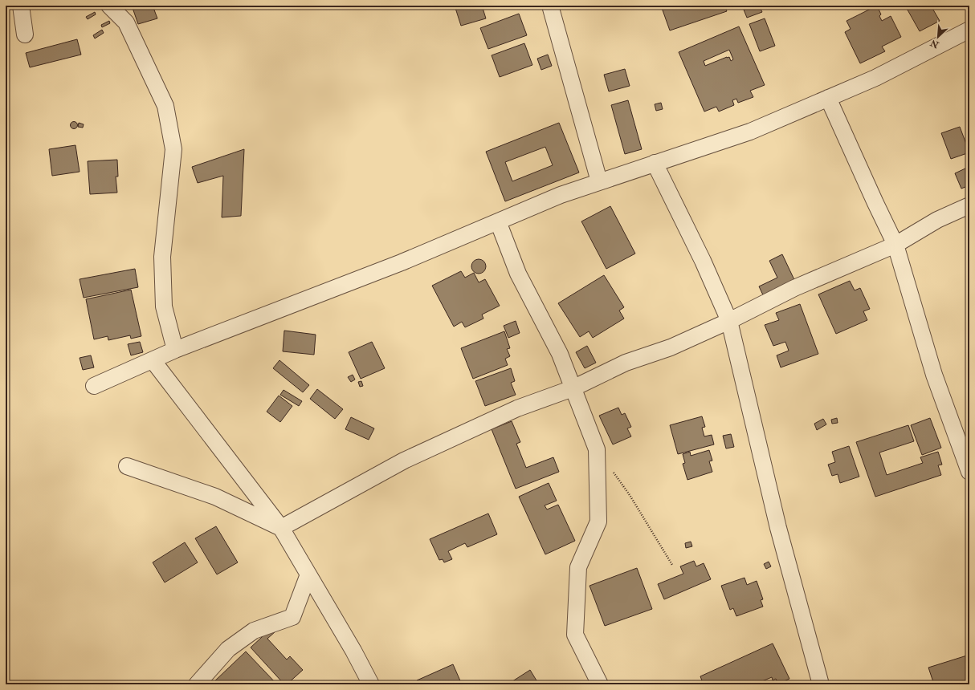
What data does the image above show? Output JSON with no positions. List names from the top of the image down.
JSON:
{
  "north": "bottom left"
}
